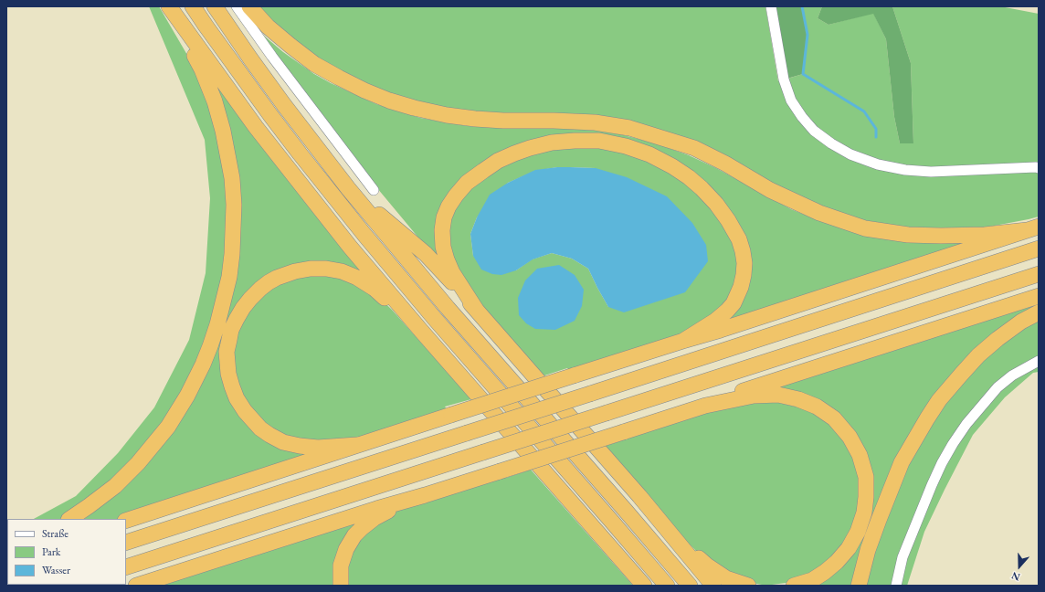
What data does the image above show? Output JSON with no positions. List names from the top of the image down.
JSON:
{
  "legend": ["Straße", "Park", "Wasser"],
  "north": "bottom"
}
